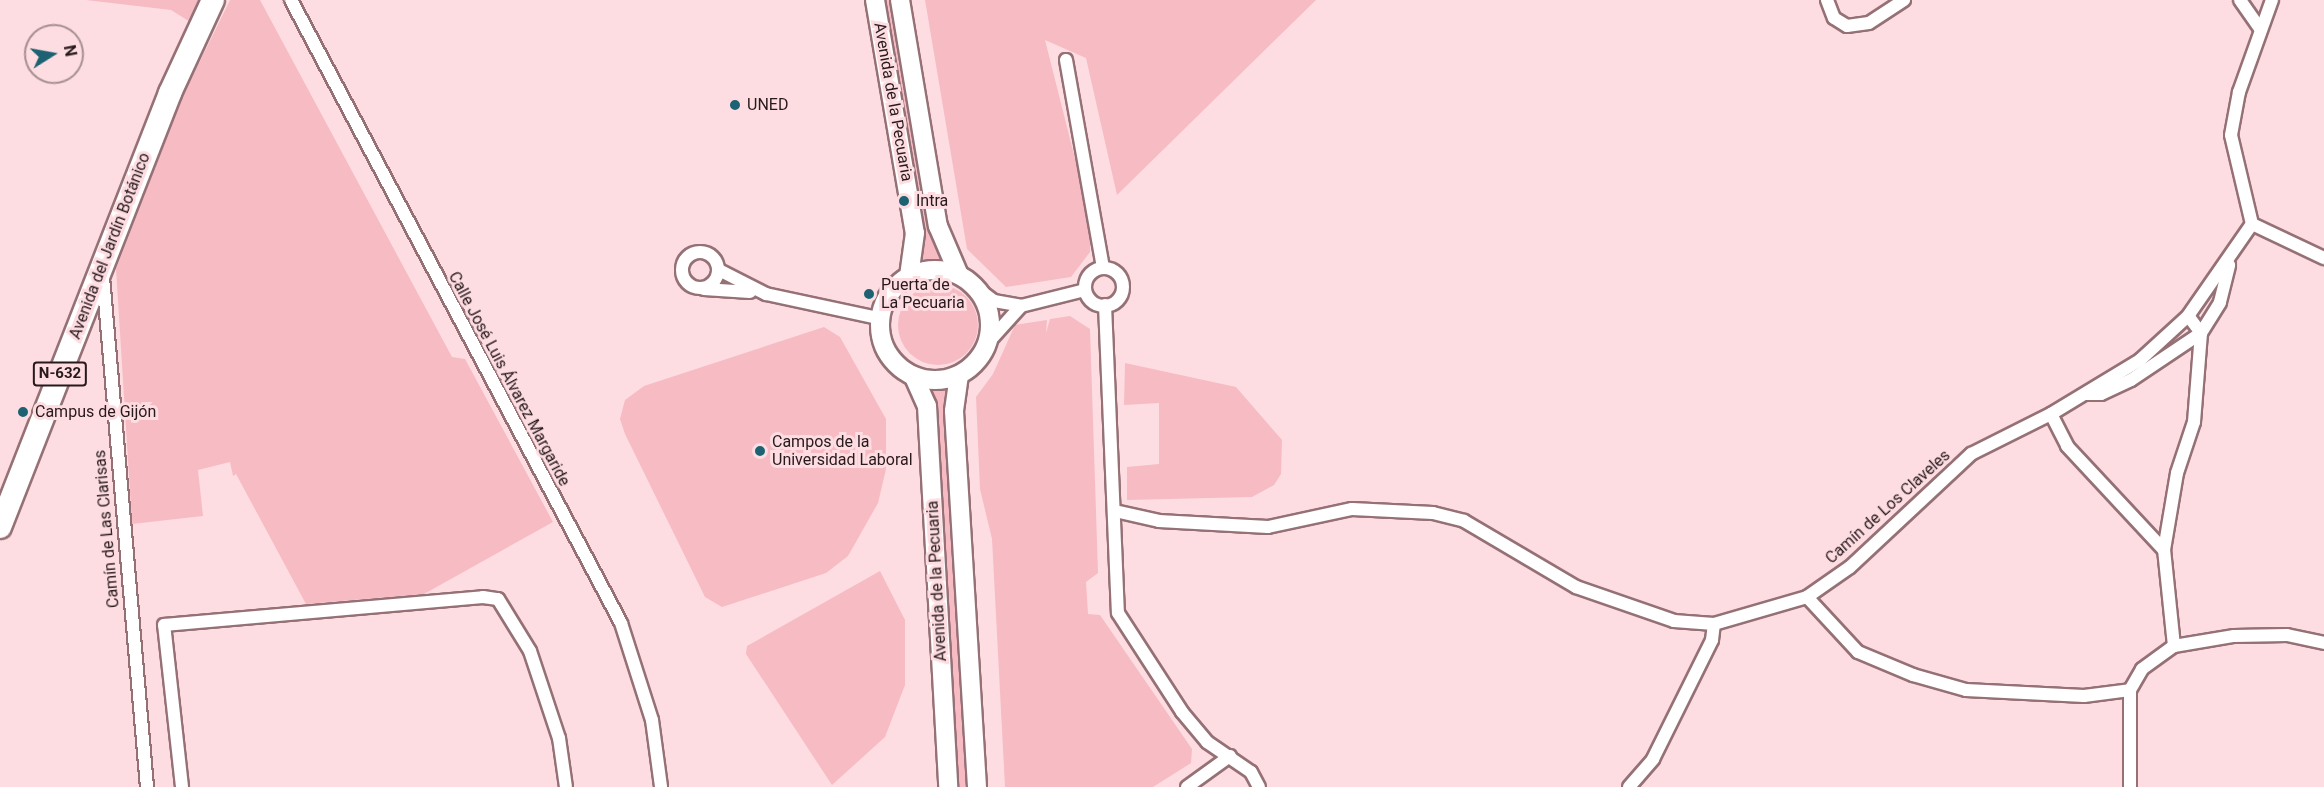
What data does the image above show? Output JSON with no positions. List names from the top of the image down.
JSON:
{
  "streets": {
    "highway": ["Avenida del Jardín Botánico", "N-632"],
    "street": [
      "Avenida de la Pecuaria",
      "Calle José Luis Álvarez Margaride",
      "Camín de Los Claveles",
      "Camín de Las Clarisas"
    ]
  },
  "crossings": [
    ["Avenida del Jardín Botánico", "Camín de Las Clarisas"]
  ],
  "places": [
    "UNED",
    "Intra",
    "Puerta de La Pecuaria",
    "Campus de Gijón",
    "Campos de la Universidad Laboral"
  ],
  "north": "right"
}
